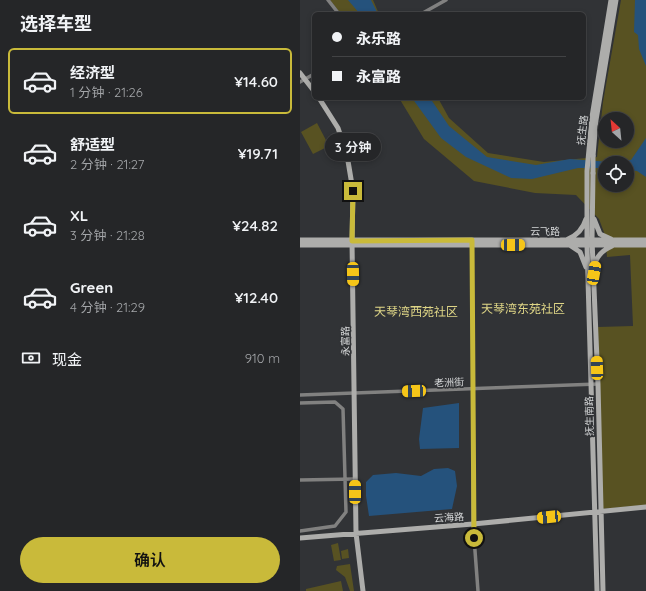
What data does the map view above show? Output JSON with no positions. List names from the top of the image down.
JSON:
{
  "streets": {
    "main road": [
      "抚生路",
      "云飞路",
      "永富路",
      "抚生南路",
      "云海路"
    ],
    "street": ["老洲街"]
  },
  "crossings": [
    ["抚生路", "云飞路"],
    ["抚生路", "抚生南路"],
    ["云飞路", "永富路"],
    ["云飞路", "抚生南路"],
    ["永富路", "老洲街"],
    ["永富路", "云海路"],
    ["老洲街", "抚生南路"],
    ["抚生南路", "云海路"]
  ],
  "districts": ["天琴湾东苑社区", "天琴湾西苑社区"],
  "north": "top left",
  "page": {
    "heading": "选择车型",
    "banner": ["永乐路", "永富路"],
    "list": [
      {
        "name": "经济型",
        "note": "1 分钟 · 21:26",
        "value": "¥14.60"
      },
      {
        "name": "舒适型",
        "note": "2 分钟 · 21:27",
        "value": "¥19.71"
      },
      {
        "name": "XL",
        "note": "3 分钟 · 21:28",
        "value": "¥24.82"
      },
      {
        "name": "Green",
        "note": "4 分钟 · 21:29",
        "value": "¥12.40"
      }
    ],
    "bubble": "3 分钟",
    "pay": ["现金", "910 m"],
    "buttons": "确认"
  }
}
